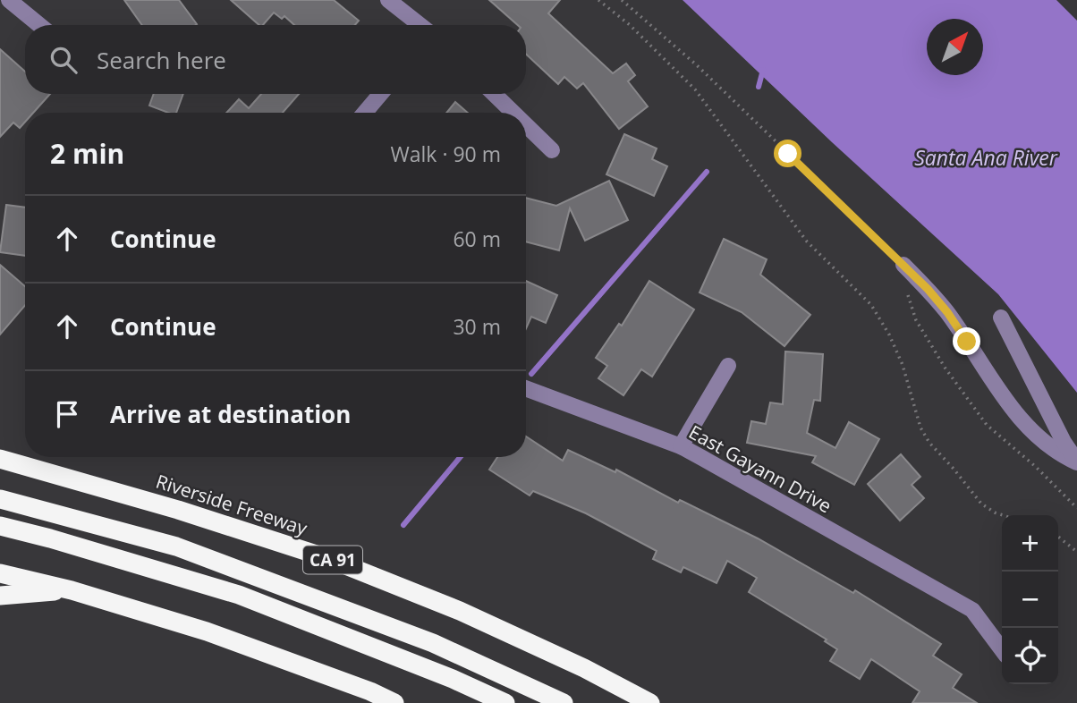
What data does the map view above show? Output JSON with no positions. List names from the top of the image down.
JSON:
{
  "streets": {
    "highway": ["Riverside Freeway", "CA 91"],
    "street": ["East Gayann Drive"]
  },
  "water": ["Santa Ana River"],
  "north": "top right",
  "page": {
    "search": "Search here",
    "heading": ["2 min", "Walk · 90 m"],
    "list": [
      ["Continue", "60 m"],
      ["Continue", "30 m"],
      "Arrive at destination"
    ],
    "map_buttons": ["+", "−"]
  }
}
